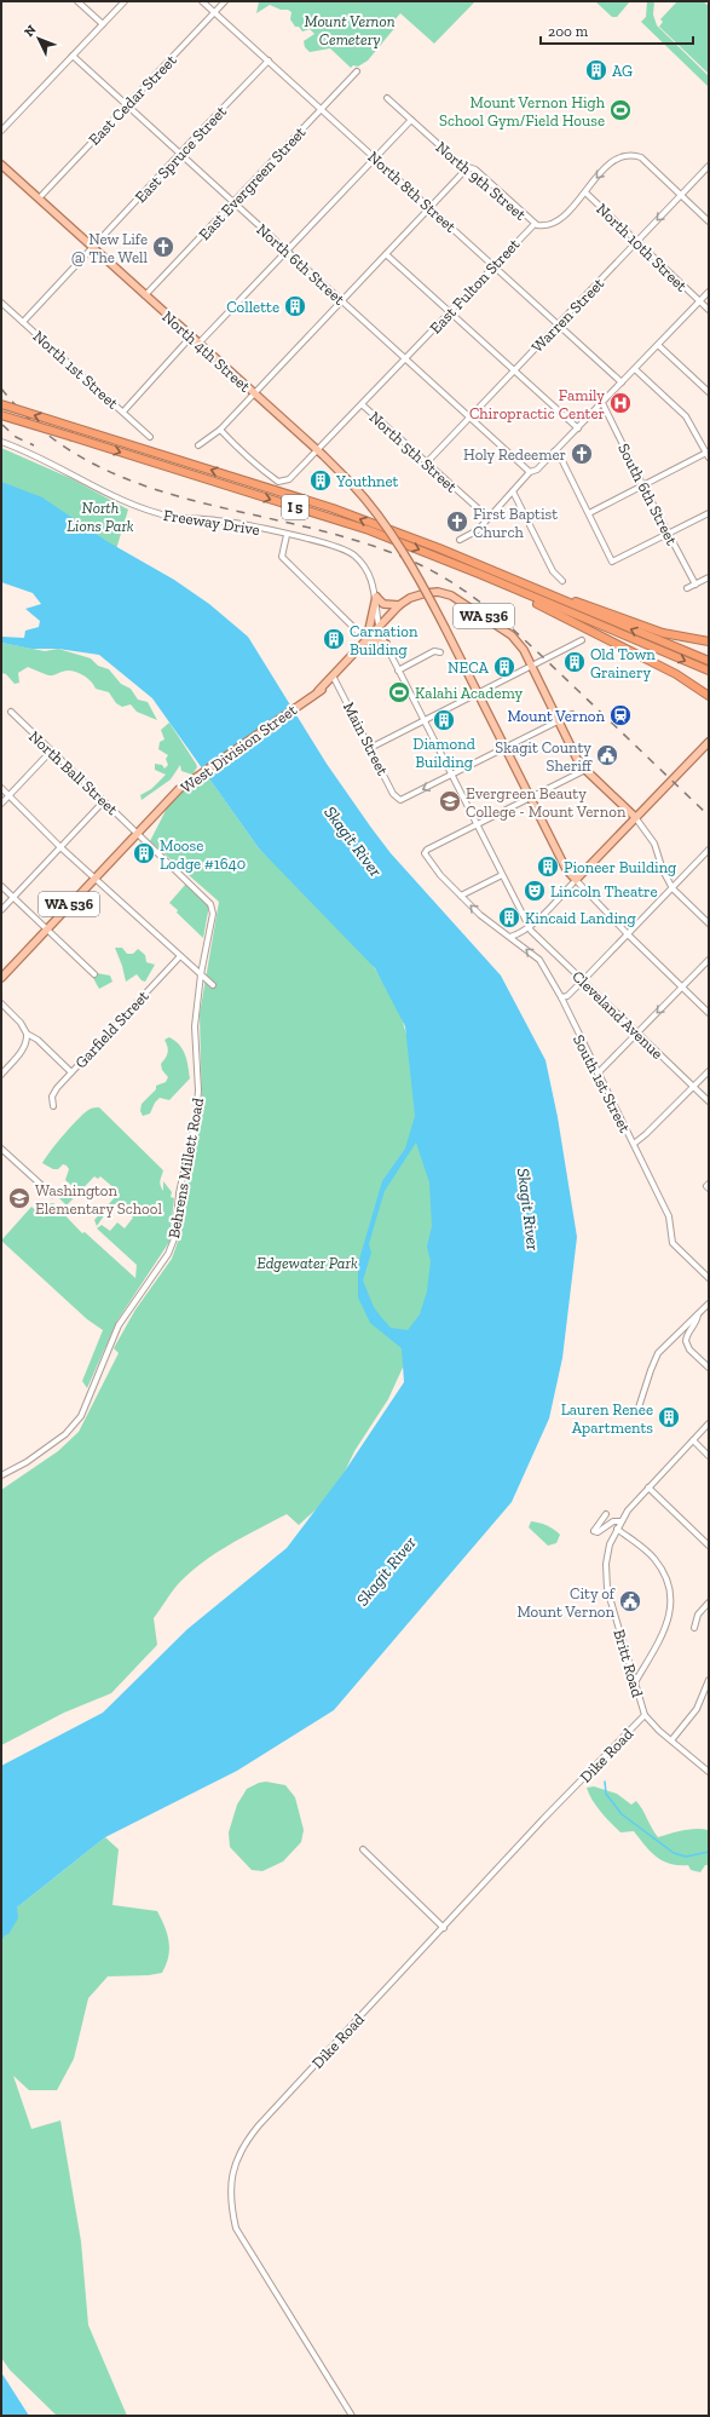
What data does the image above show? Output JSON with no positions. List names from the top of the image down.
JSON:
{
  "streets": {
    "highway": ["I 5"],
    "main road": ["North 4th Street", "WA 536", "West Division Street"],
    "street": [
      "East Cedar Street",
      "East Spruce Street",
      "North 9th Street",
      "East Evergreen Street",
      "North 8th Street",
      "North 10th Street",
      "North 6th Street",
      "East Fulton Street",
      "Warren Street",
      "North 1st Street",
      "North 5th Street",
      "South 6th Street",
      "Freeway Drive",
      "Main Street",
      "North Ball Street",
      "Cleveland Avenue",
      "Garfield Street",
      "South 1st Street",
      "Behrens Millett Road",
      "Britt Road",
      "Dike Road"
    ]
  },
  "crossings": [
    ["East Cedar Street", "North 8th Street"],
    ["East Cedar Street", "North 6th Street"],
    ["East Cedar Street", "North 4th Street"],
    ["East Spruce Street", "North 8th Street"],
    ["East Spruce Street", "North 6th Street"],
    ["East Spruce Street", "North 4th Street"],
    ["East Spruce Street", "North 1st Street"],
    ["North 9th Street", "East Fulton Street"],
    ["East Evergreen Street", "North 8th Street"],
    ["East Evergreen Street", "North 6th Street"],
    ["East Evergreen Street", "North 4th Street"],
    ["North 8th Street", "East Fulton Street"],
    ["North 8th Street", "Warren Street"],
    ["North 10th Street", "Warren Street"],
    ["North 6th Street", "East Fulton Street"],
    ["North 6th Street", "Warren Street"],
    ["East Fulton Street", "North 4th Street"],
    ["East Fulton Street", "North 5th Street"],
    ["Warren Street", "North 5th Street"],
    ["Freeway Drive", "West Division Street"],
    ["WA 536", "West Division Street"],
    ["Main Street", "West Division Street"],
    ["West Division Street", "North Ball Street"],
    ["North Ball Street", "Behrens Millett Road"],
    ["Britt Road", "Dike Road"]
  ],
  "water": ["Skagit River"],
  "parks": ["Mount Vernon Cemetery", "North Lions Park", "Edgewater Park"],
  "places": {
    "building": [
      "AG",
      "Collette",
      "Youthnet",
      "Carnation Building",
      "Old Town Grainery",
      "NECA",
      "Diamond Building",
      "Moose Lodge #1640",
      "Pioneer Building",
      "Kincaid Landing",
      "Lauren Renee Apartments"
    ],
    "sports": ["Mount Vernon High School Gym/Field House", "Kalahi Academy"],
    "church": ["New Life @ The Well", "Holy Redeemer", "First Baptist Church"],
    "hospital": ["Family Chiropractic Center"],
    "station": ["Mount Vernon"],
    "public building": ["Skagit County Sheriff", "City of Mount Vernon"],
    "school or university": ["Evergreen Beauty College - Mount Vernon", "Washington Elementary School"],
    "theatre": ["Lincoln Theatre"]
  },
  "scale_bar": "200 m",
  "north": "top left"
}
